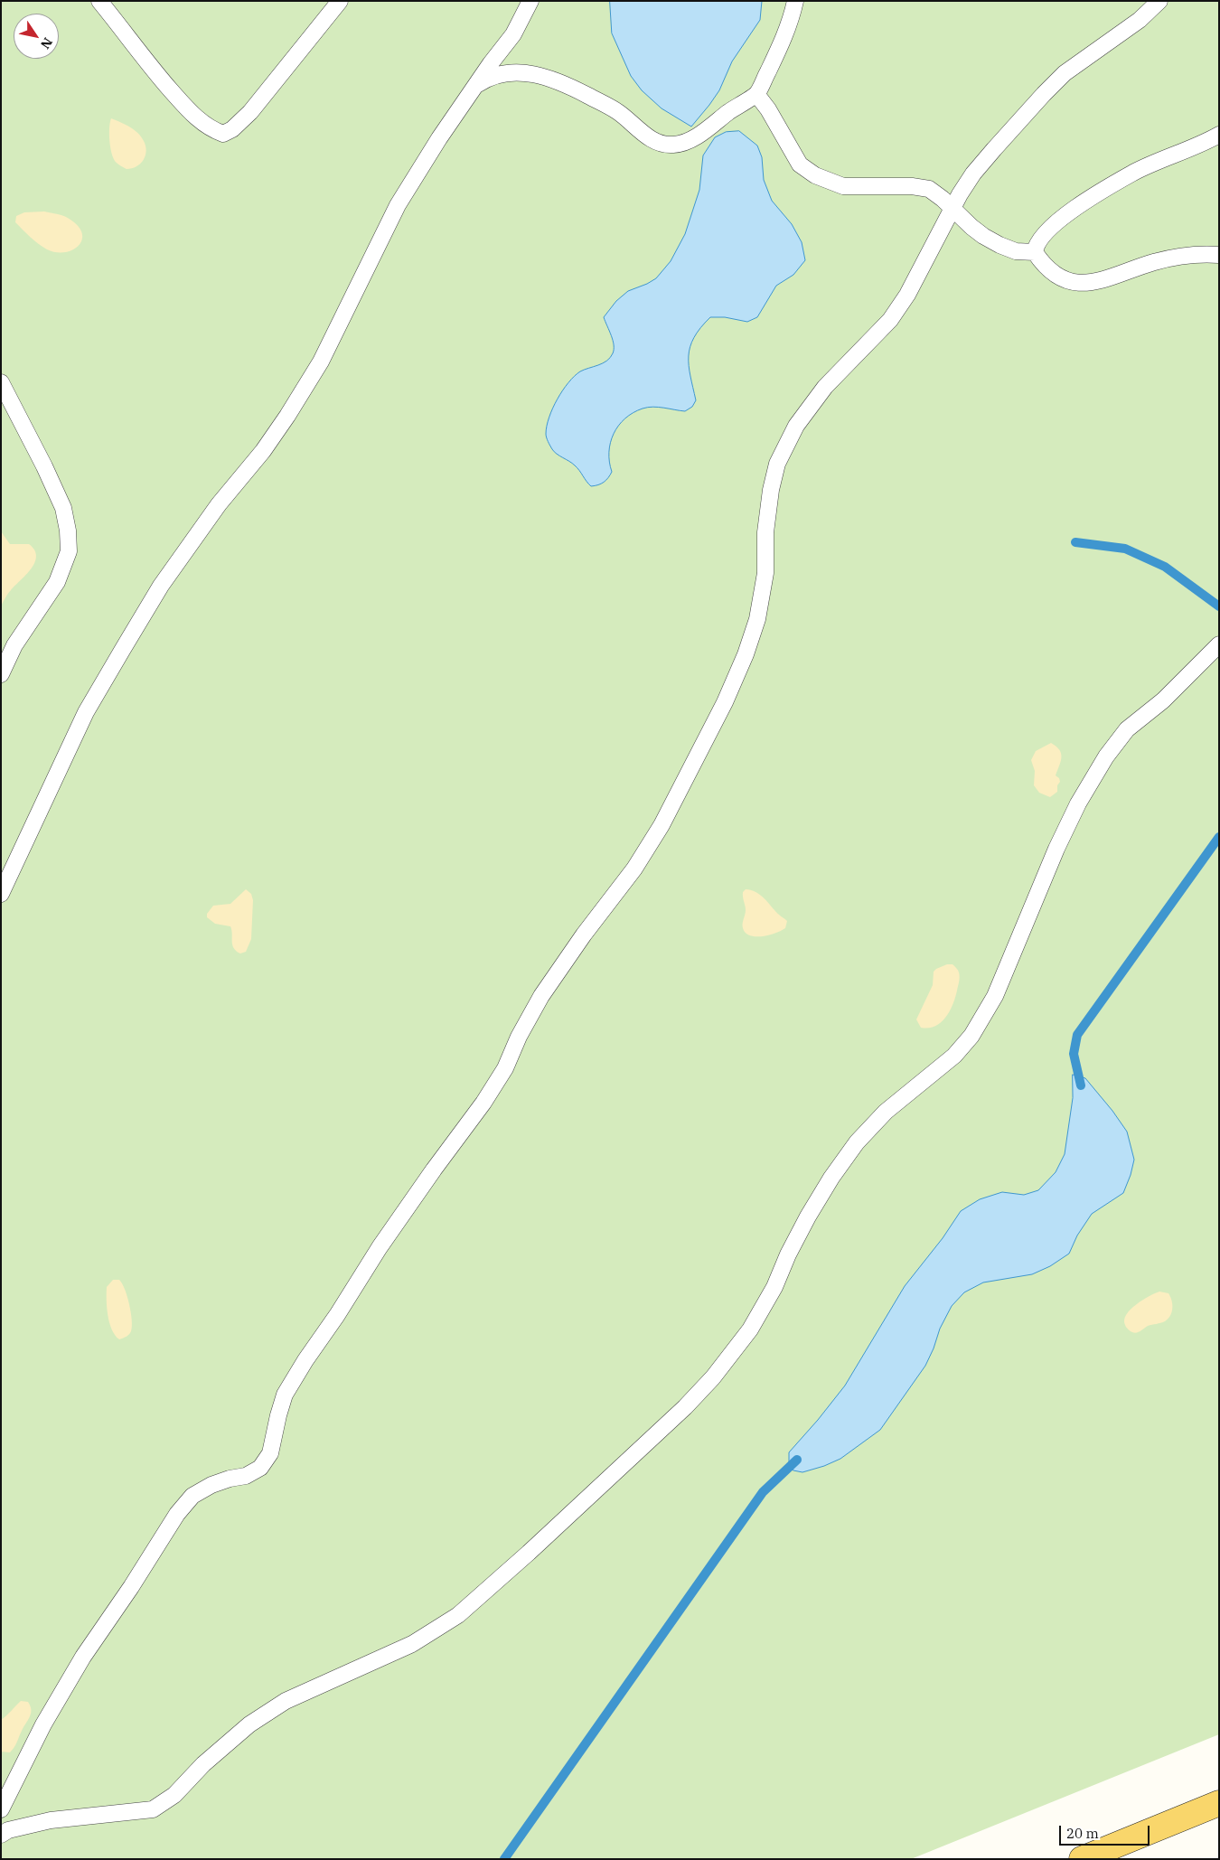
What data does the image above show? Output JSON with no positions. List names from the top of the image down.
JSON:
{
  "scale_bar": "20 m",
  "north": "bottom right"
}
